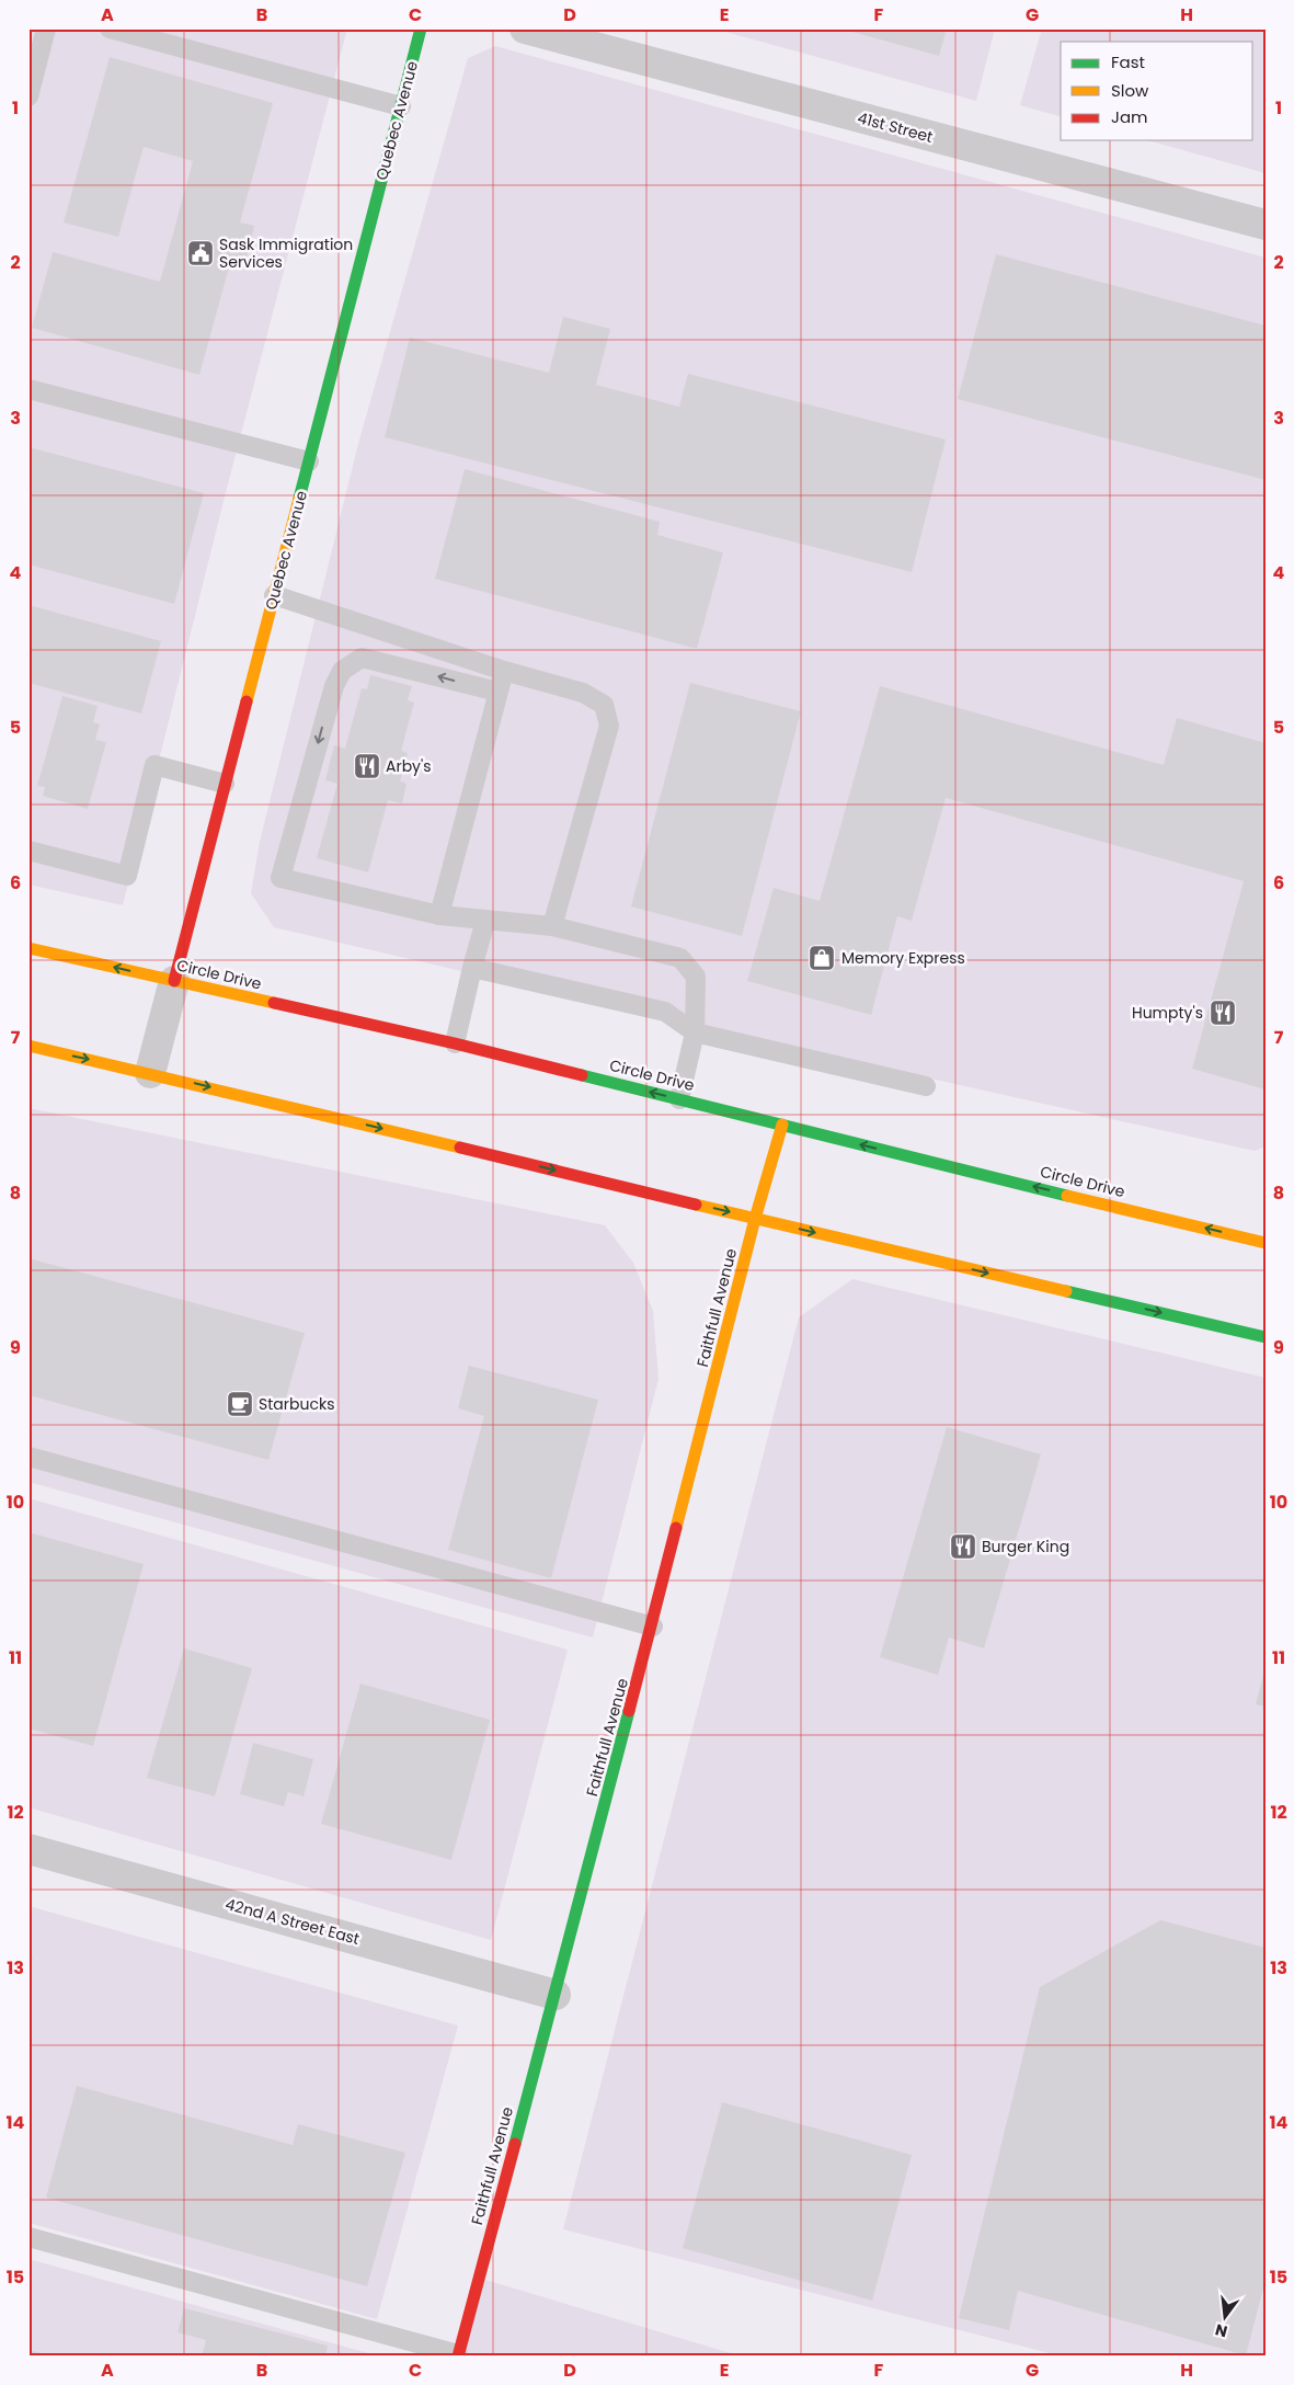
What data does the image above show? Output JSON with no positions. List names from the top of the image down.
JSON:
{
  "streets": {
    "main road": ["Quebec Avenue", "Circle Drive", "Faithfull Avenue"],
    "street": ["41st Street", "42nd A Street East"]
  },
  "crossings": [
    ["Quebec Avenue", "Circle Drive"],
    ["Circle Drive", "Faithfull Avenue"],
    ["Faithfull Avenue", "42nd A Street East"]
  ],
  "places": {
    "public building": ["Sask Immigration Services"],
    "restaurant": ["Arby's", "Humpty's", "Burger King"],
    "shop": ["Memory Express"],
    "cafe": ["Starbucks"]
  },
  "legend": ["Fast", "Slow", "Jam"],
  "north": "bottom",
  "grid": {
    "columns": [
      "A",
      "B",
      "C",
      "D",
      "E",
      "F",
      "G",
      "H"
    ],
    "rows": [
      "1",
      "2",
      "3",
      "4",
      "5",
      "6",
      "7",
      "8",
      "9",
      "10",
      "11",
      "12",
      "13",
      "14",
      "15"
    ]
  }
}
